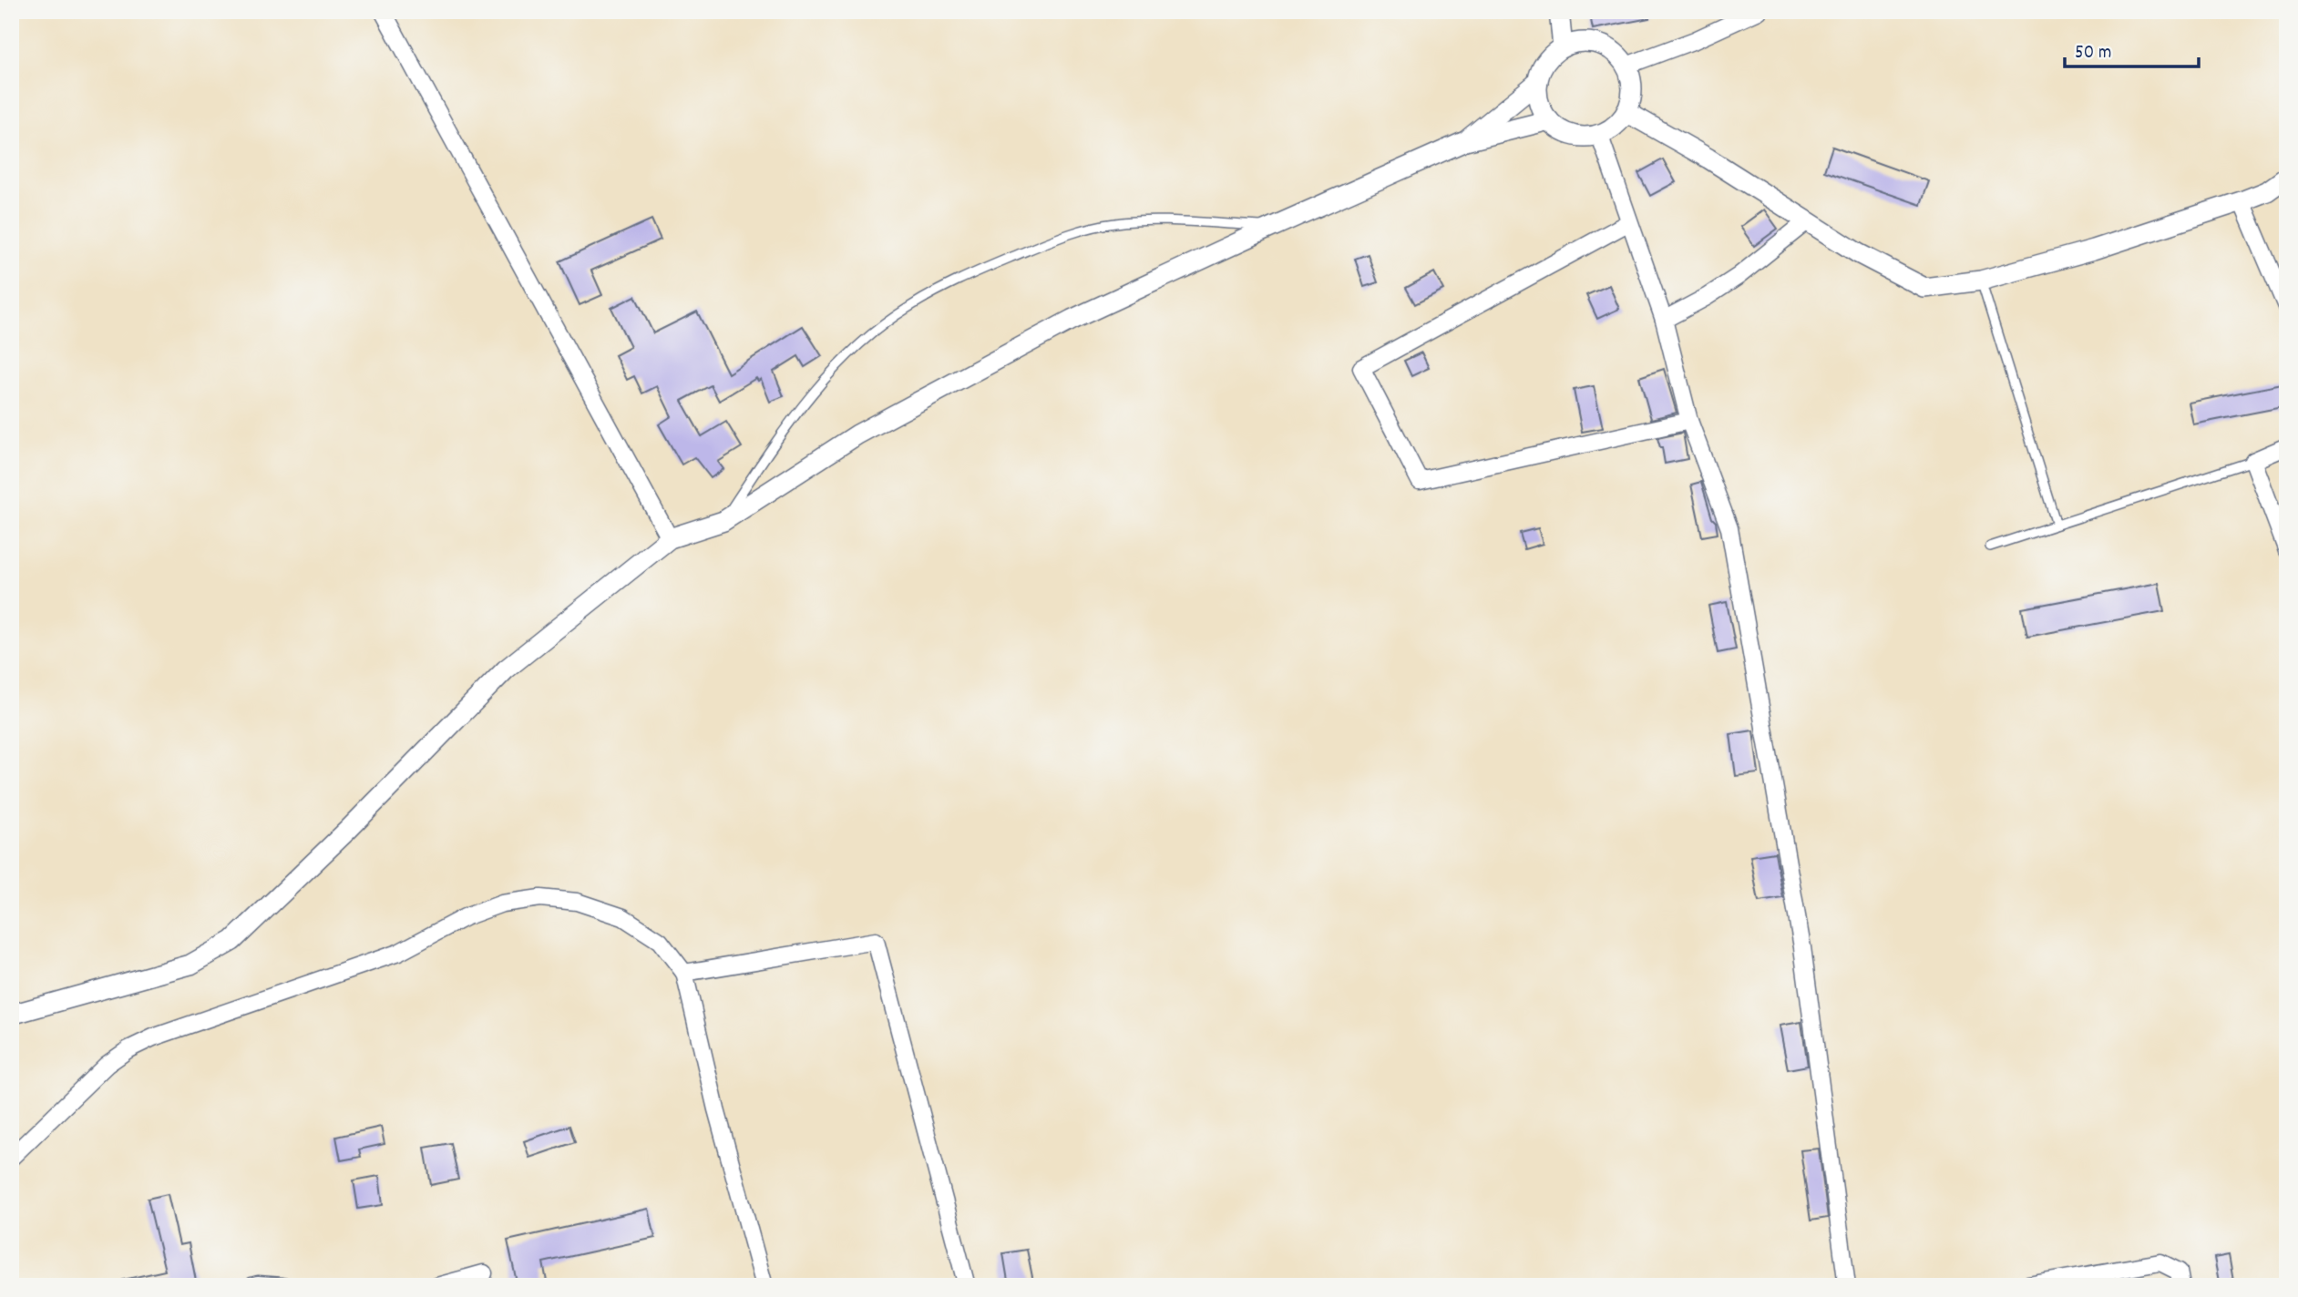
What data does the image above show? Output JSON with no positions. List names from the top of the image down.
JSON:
{
  "scale_bar": "50 m"
}
